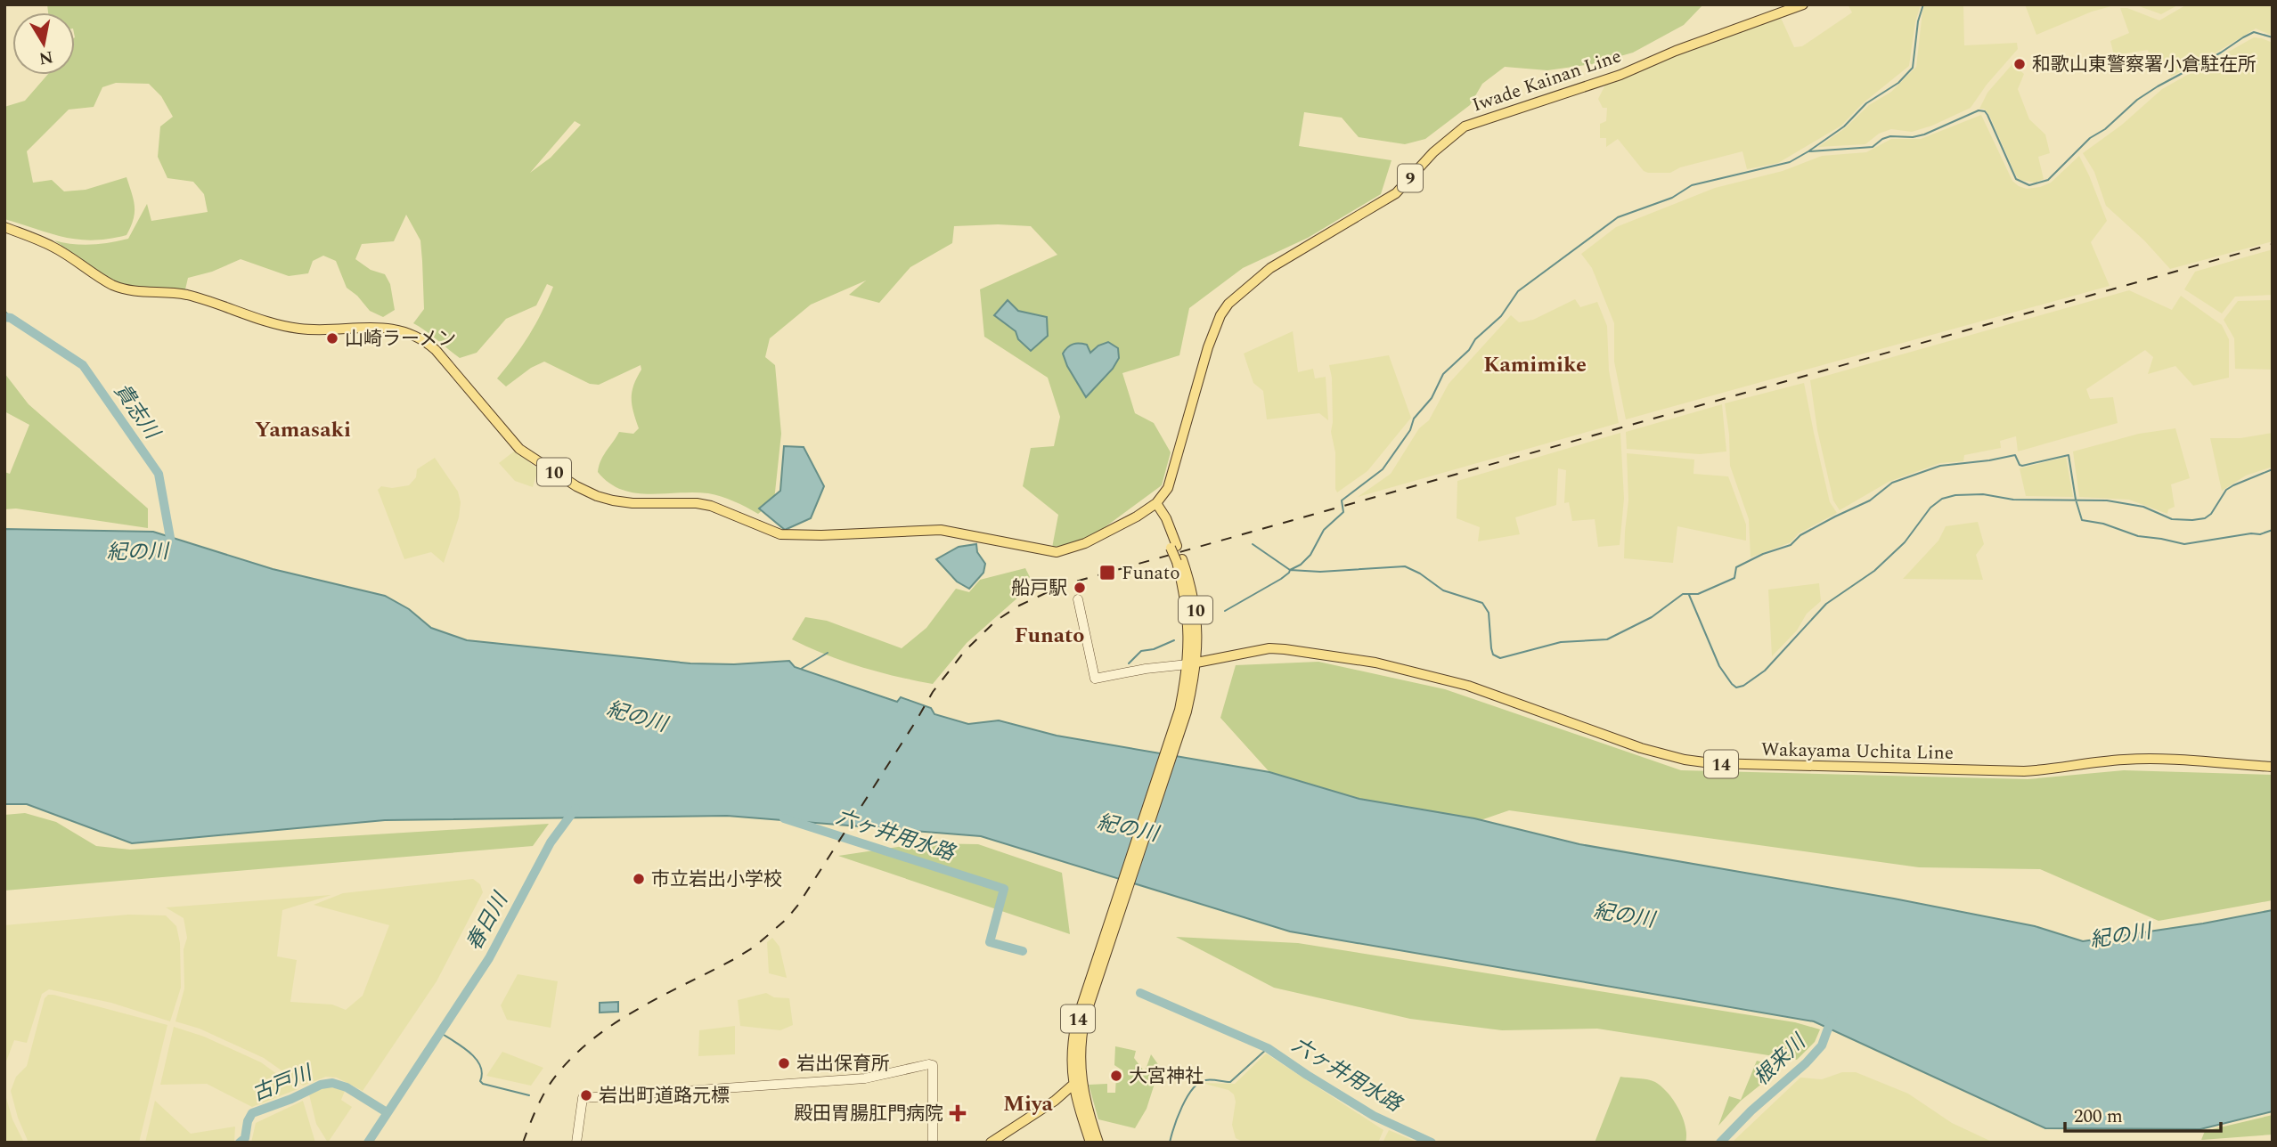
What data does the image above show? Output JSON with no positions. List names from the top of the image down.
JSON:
{
  "streets": {
    "main road": [
      "Iwade Kainan Line",
      "9",
      "10",
      "Wakayama Uchita Line",
      "14"
    ]
  },
  "crossings": [
    ["Iwade Kainan Line", "10"],
    ["10", "Wakayama Uchita Line"],
    ["10", "14"],
    ["Wakayama Uchita Line", "14"]
  ],
  "districts": [
    "Kamimike",
    "Yamasaki",
    "Funato",
    "Miya"
  ],
  "water": [
    "貴志川",
    "紀の川",
    "六ヶ井用水路",
    "春日川",
    "根来川",
    "古戸川"
  ],
  "places": {
    "other": [
      "和歌山東警察署小倉駐在所",
      "山崎ラーメン",
      "船戸駅",
      "市立岩出小学校",
      "岩出保育所",
      "大宮神社",
      "岩出町道路元標"
    ],
    "transit": ["Funato"],
    "health": ["殿田胃腸肛門病院"]
  },
  "scale_bar": "200 m",
  "north": "bottom"
}
